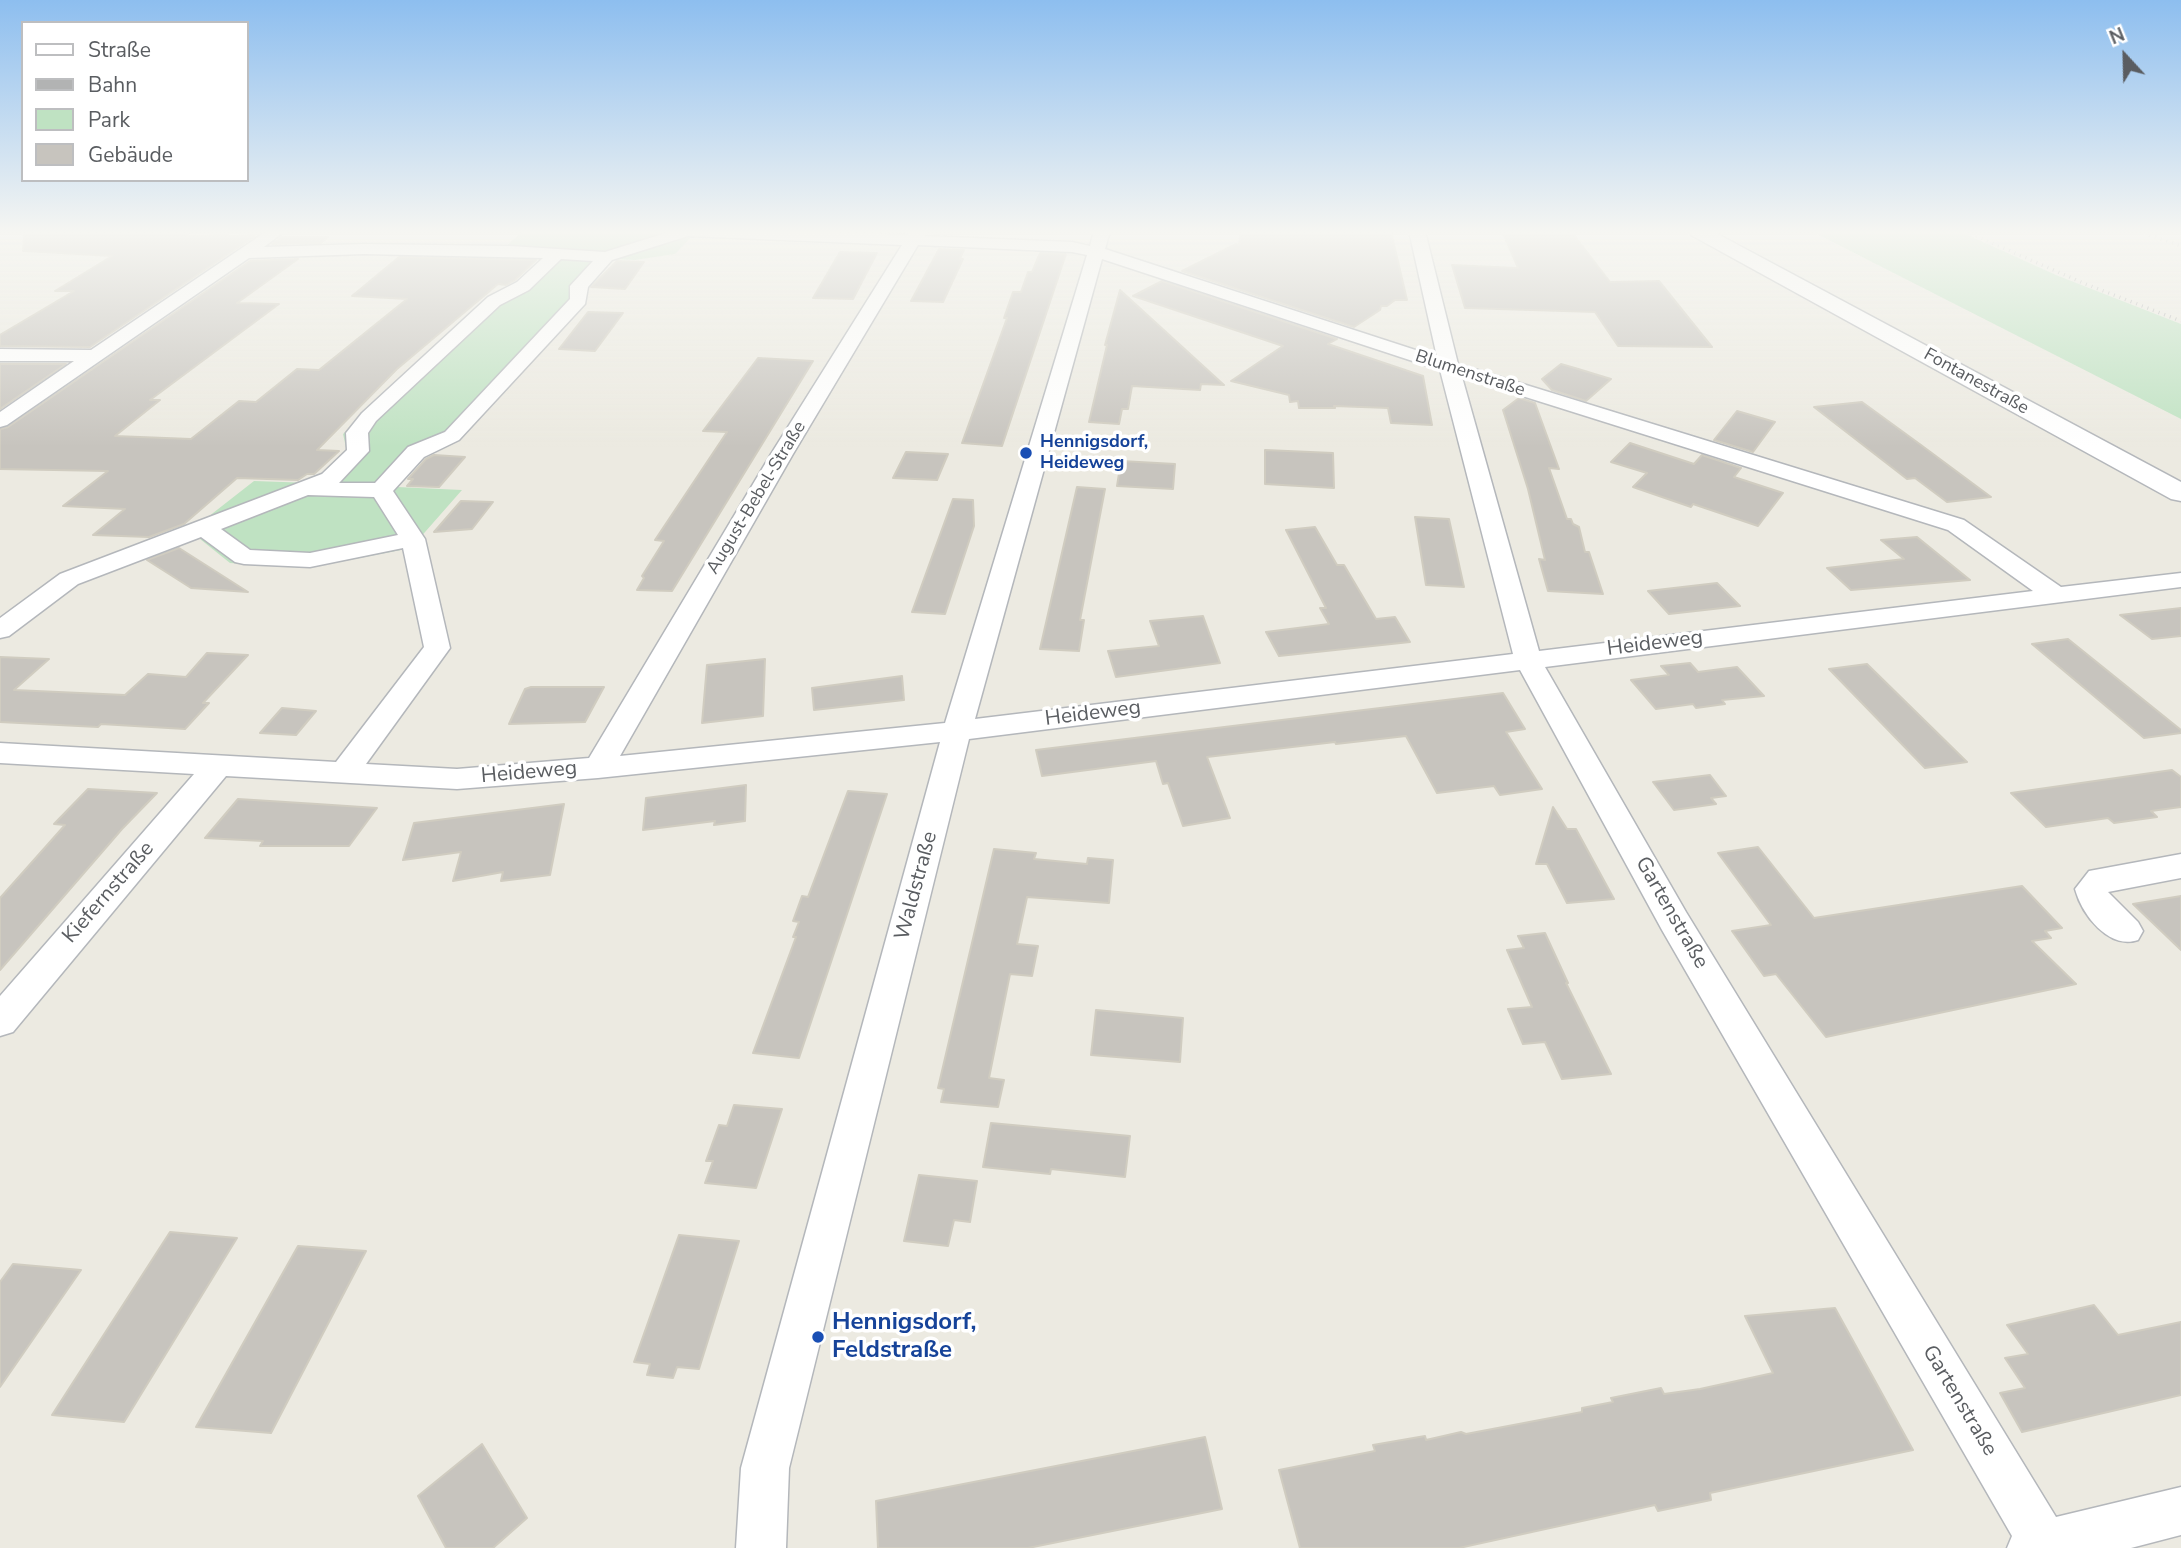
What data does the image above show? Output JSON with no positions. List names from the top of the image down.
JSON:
{
  "streets": {
    "street": [
      "Blumenstraße",
      "Fontanestraße",
      "August-Bebel-Straße",
      "Heideweg",
      "Waldstraße",
      "Kiefernstraße",
      "Gartenstraße"
    ]
  },
  "crossings": [
    ["Blumenstraße", "Heideweg"],
    ["Blumenstraße", "Gartenstraße"],
    ["August-Bebel-Straße", "Heideweg"],
    ["Heideweg", "Waldstraße"],
    ["Heideweg", "Kiefernstraße"],
    ["Heideweg", "Gartenstraße"]
  ],
  "places": ["Hennigsdorf, Heideweg", "Hennigsdorf, Feldstraße"],
  "legend": [
    "Straße",
    "Bahn",
    "Park",
    "Gebäude"
  ],
  "north": "top"
}
